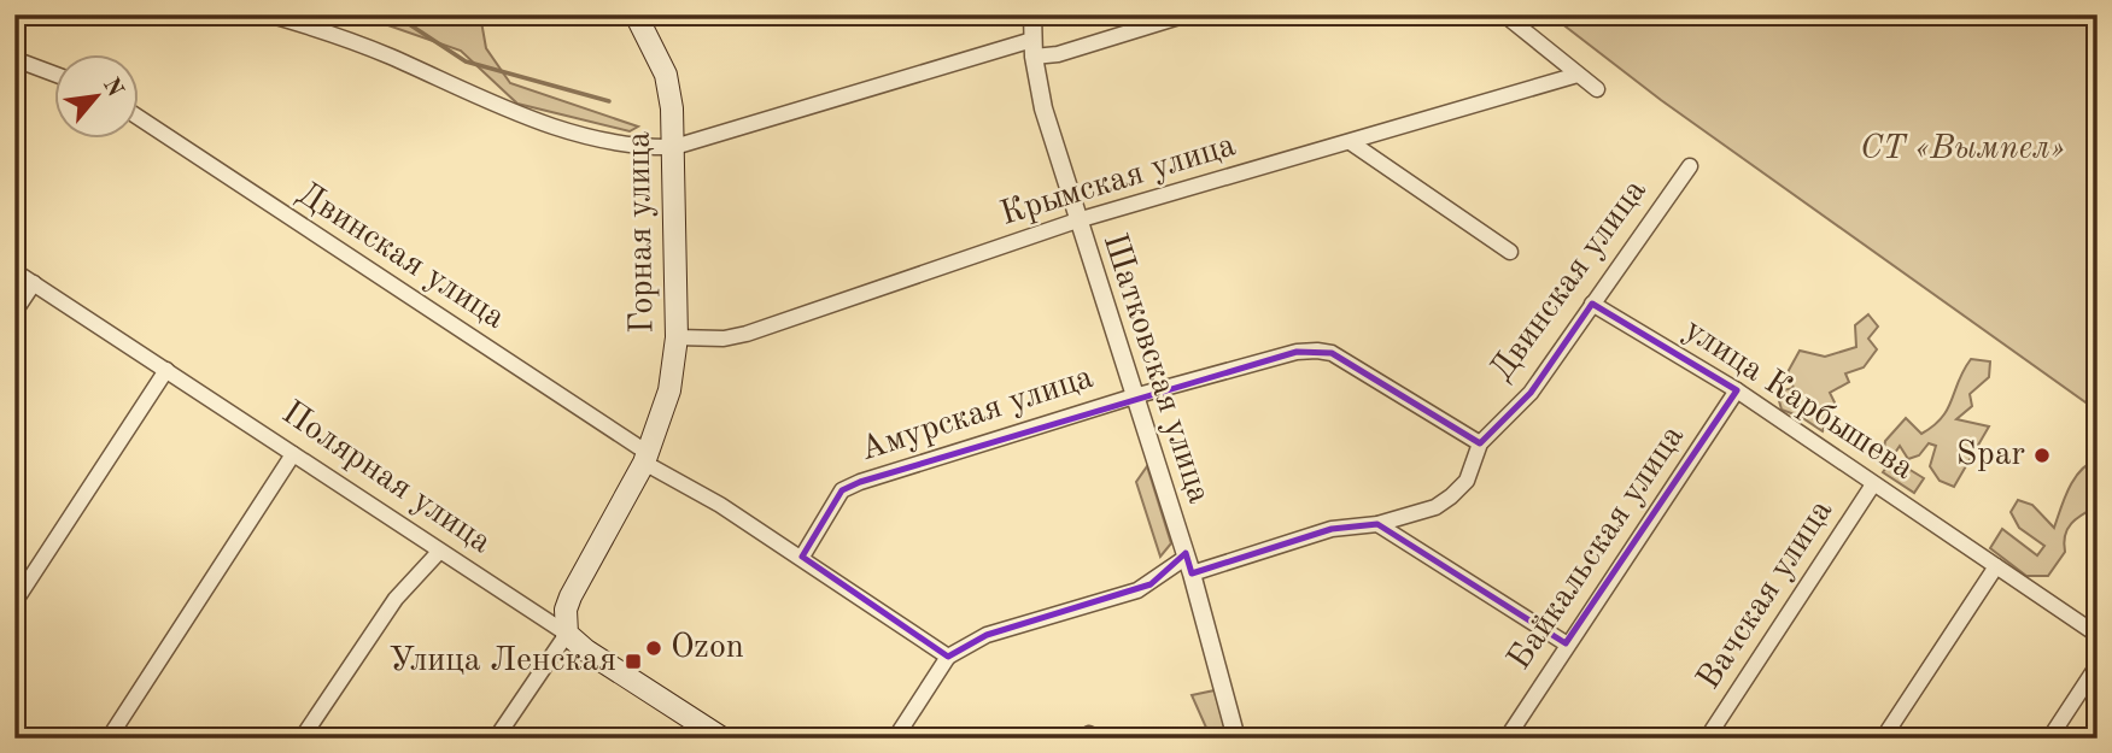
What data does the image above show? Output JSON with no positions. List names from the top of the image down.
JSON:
{
  "streets": {
    "main road": ["Горная улица", "Полярная улица"],
    "street": [
      "Крымская улица",
      "Двинская улица",
      "Шатковская улица",
      "улица Карбышева",
      "Амурская улица",
      "Байкальская улица",
      "Вачская улица"
    ]
  },
  "crossings": [
    ["Крымская улица", "Горная улица"],
    ["Крымская улица", "Шатковская улица"],
    ["Горная улица", "Двинская улица"],
    ["Горная улица", "Полярная улица"],
    ["Двинская улица", "Шатковская улица"],
    ["Двинская улица", "улица Карбышева"],
    ["Двинская улица", "Амурская улица"],
    ["Шатковская улица", "Амурская улица"],
    ["улица Карбышева", "Байкальская улица"],
    ["улица Карбышева", "Вачская улица"]
  ],
  "parks": ["СТ «Вымпел»"],
  "places": {
    "other": ["Spar", "Ozon"],
    "transit": ["Улица Ленская"]
  },
  "north": "top right"
}
